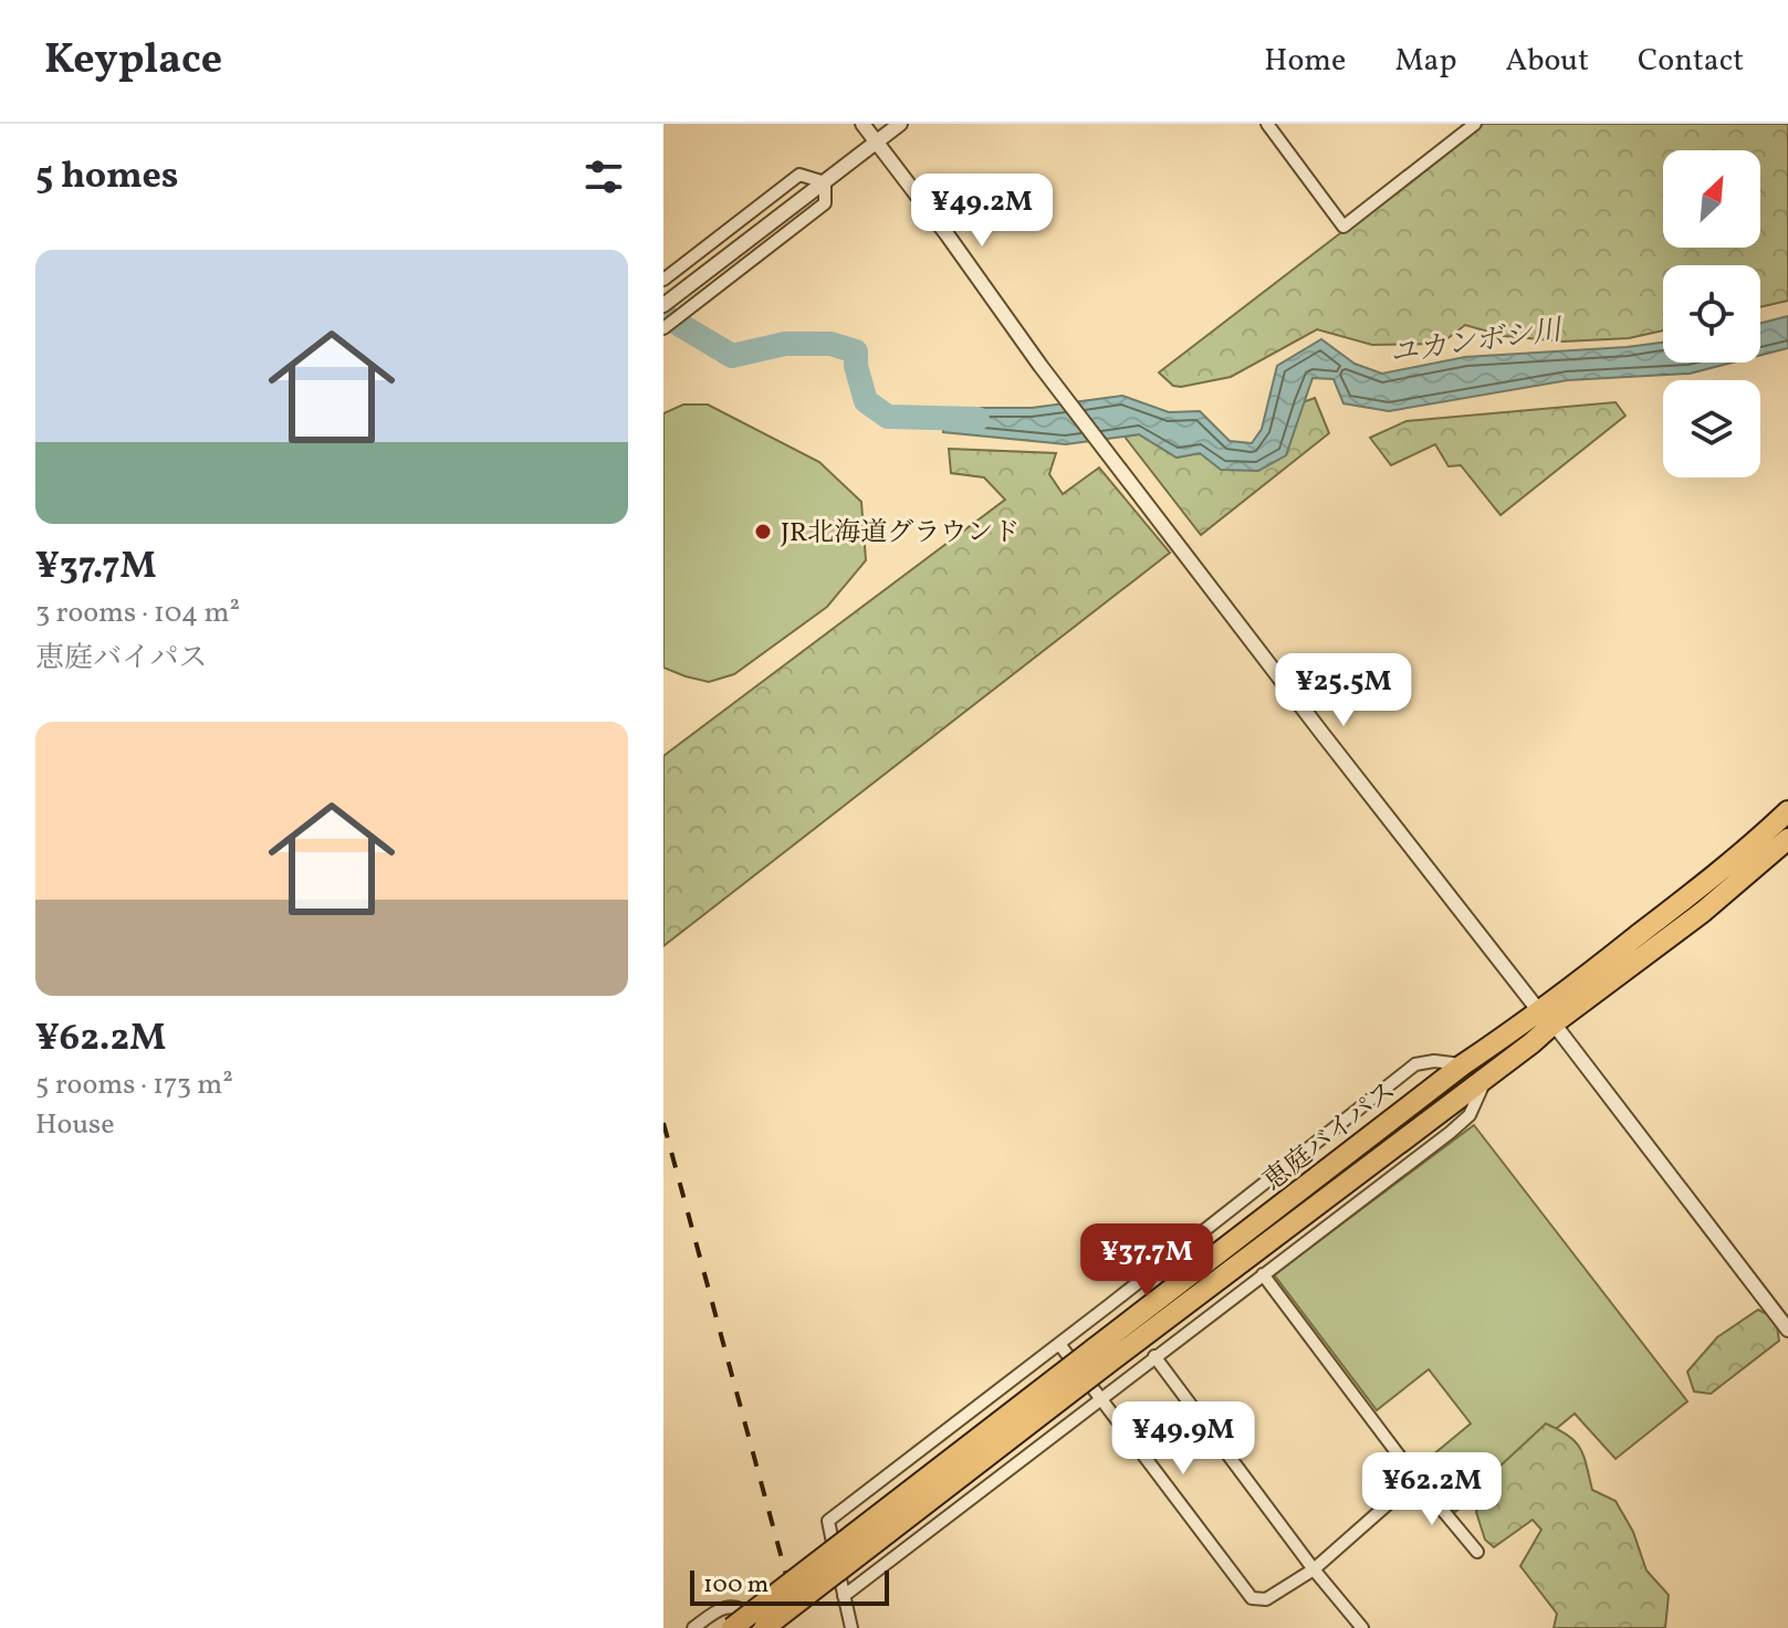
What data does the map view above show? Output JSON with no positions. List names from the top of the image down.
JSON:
{
  "streets": {
    "highway": ["恵庭バイパス"]
  },
  "water": ["ユカンボシ川"],
  "places": ["JR北海道グラウンド"],
  "scale_bar": "100 m",
  "north": "top right",
  "page": {
    "header": "Keyplace",
    "nav": [
      "Home",
      "Map",
      "About",
      "Contact"
    ],
    "heading": "5 homes",
    "price": [
      "¥49.2M",
      "¥25.5M",
      "¥37.7M",
      "¥49.9M",
      "¥62.2M"
    ],
    "list": [
      {
        "name": "¥37.7M",
        "note": "3 rooms · 104 m² · 恵庭バイパス"
      },
      {
        "name": "¥62.2M",
        "note": "5 rooms · 173 m² · House"
      }
    ],
    "scale": "100 m"
  }
}
